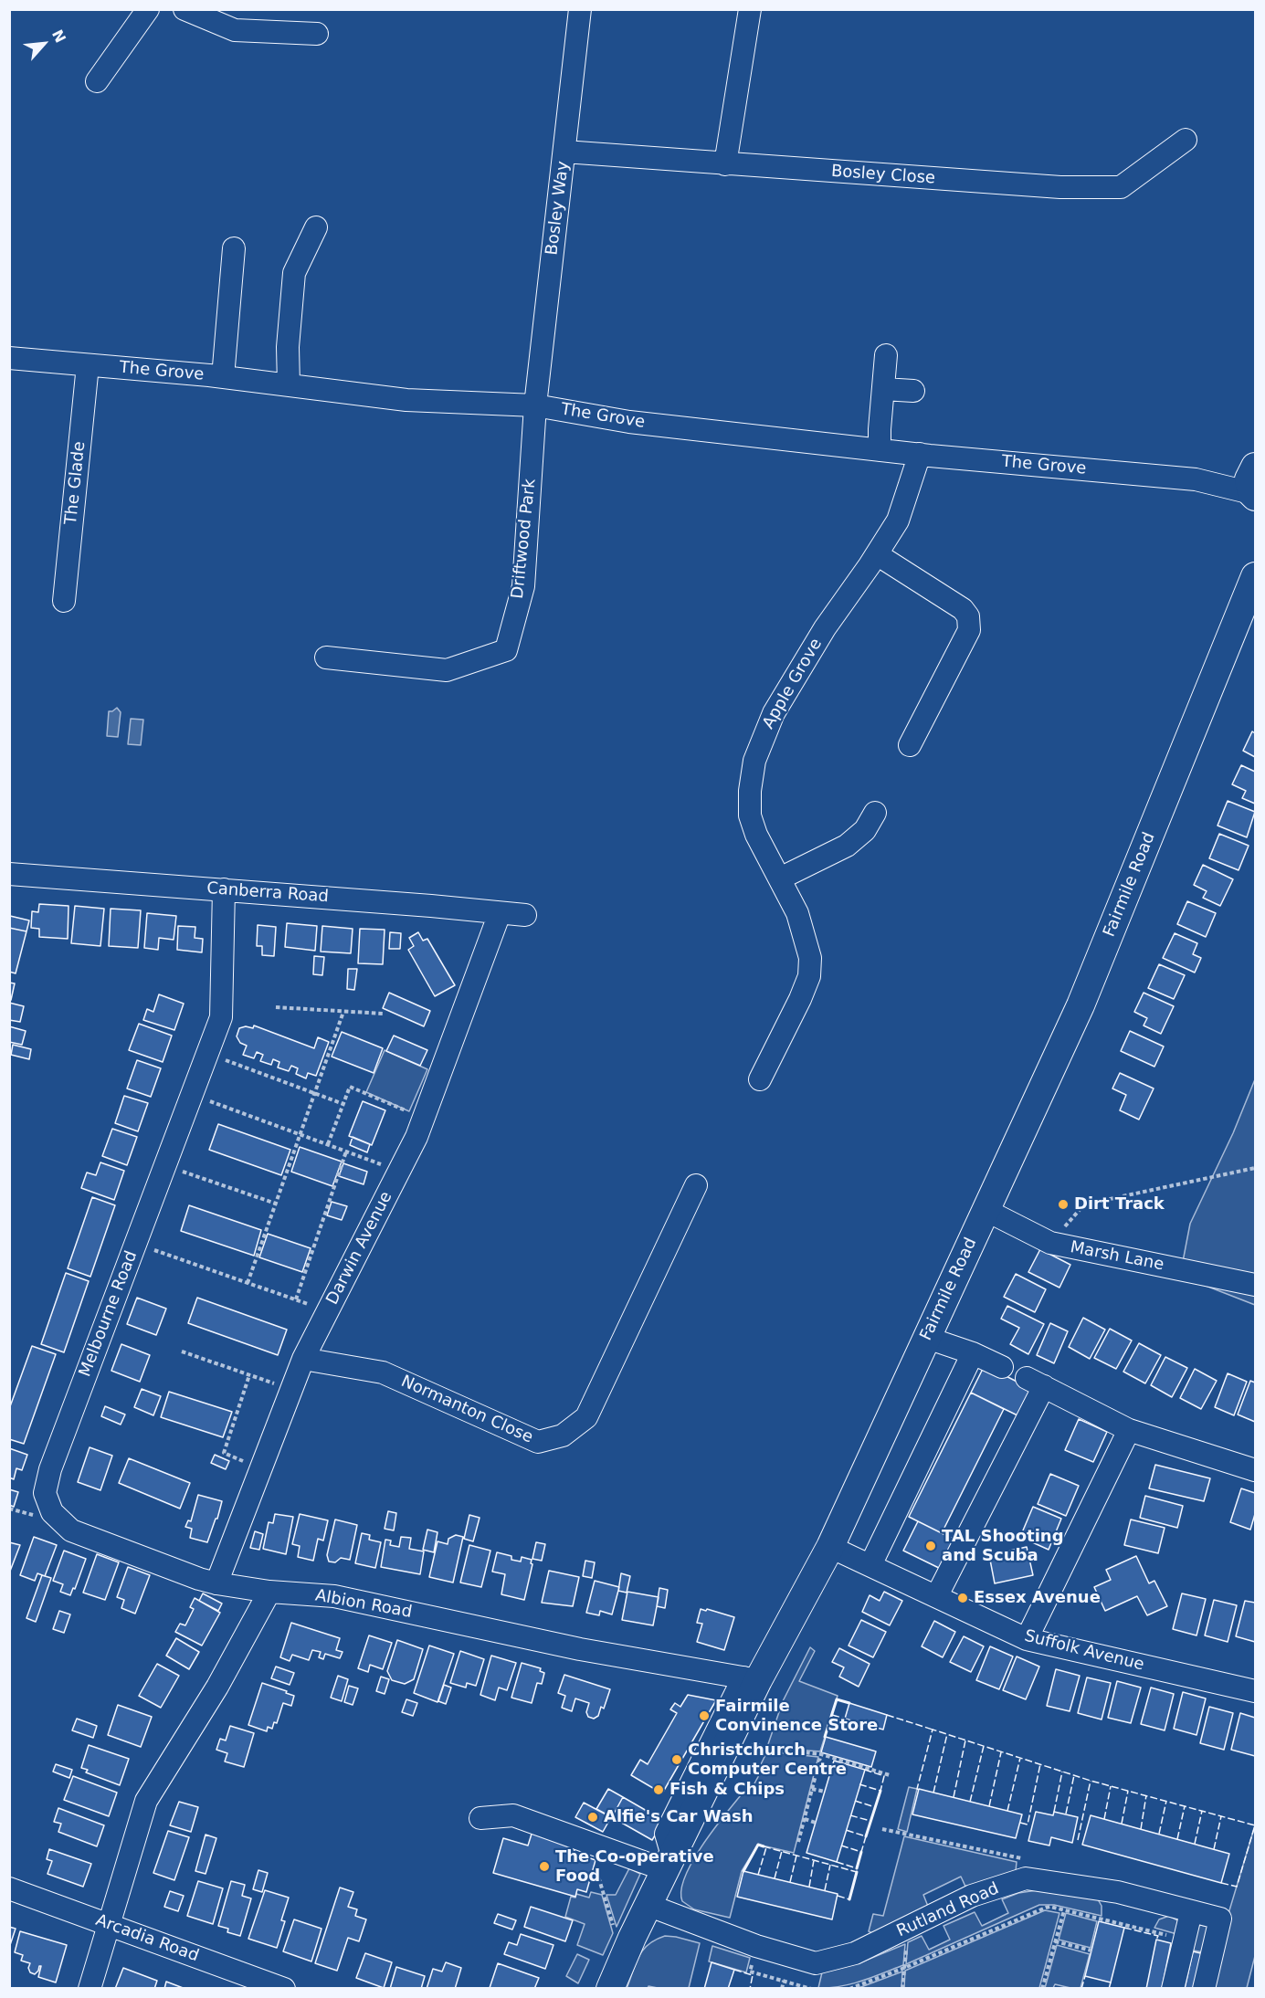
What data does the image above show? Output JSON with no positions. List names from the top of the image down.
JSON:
{
  "streets": {
    "main road": ["Fairmile Road"],
    "street": [
      "Bosley Close",
      "Bosley Way",
      "The Grove",
      "The Glade",
      "Driftwood Park",
      "Apple Grove",
      "Canberra Road",
      "Darwin Avenue",
      "Marsh Lane",
      "Melbourne Road",
      "Normanton Close",
      "Albion Road",
      "Suffolk Avenue",
      "Rutland Road",
      "Arcadia Road"
    ]
  },
  "crossings": [
    ["Bosley Close", "Bosley Way"],
    ["Bosley Way", "The Grove"],
    ["Bosley Way", "Driftwood Park"],
    ["The Grove", "The Glade"],
    ["The Grove", "Driftwood Park"],
    ["The Grove", "Apple Grove"],
    ["Fairmile Road", "Marsh Lane"],
    ["Fairmile Road", "Albion Road"],
    ["Fairmile Road", "Suffolk Avenue"],
    ["Fairmile Road", "Rutland Road"],
    ["Canberra Road", "Darwin Avenue"],
    ["Canberra Road", "Melbourne Road"],
    ["Darwin Avenue", "Melbourne Road"],
    ["Darwin Avenue", "Normanton Close"],
    ["Melbourne Road", "Albion Road"]
  ],
  "places": [
    "Dirt Track",
    "TAL Shooting and Scuba",
    "Essex Avenue",
    "Fairmile Convinence Store",
    "Christchurch Computer Centre",
    "Fish & Chips",
    "Alfie's Car Wash",
    "The Co-operative Food"
  ],
  "north": "top right"
}
